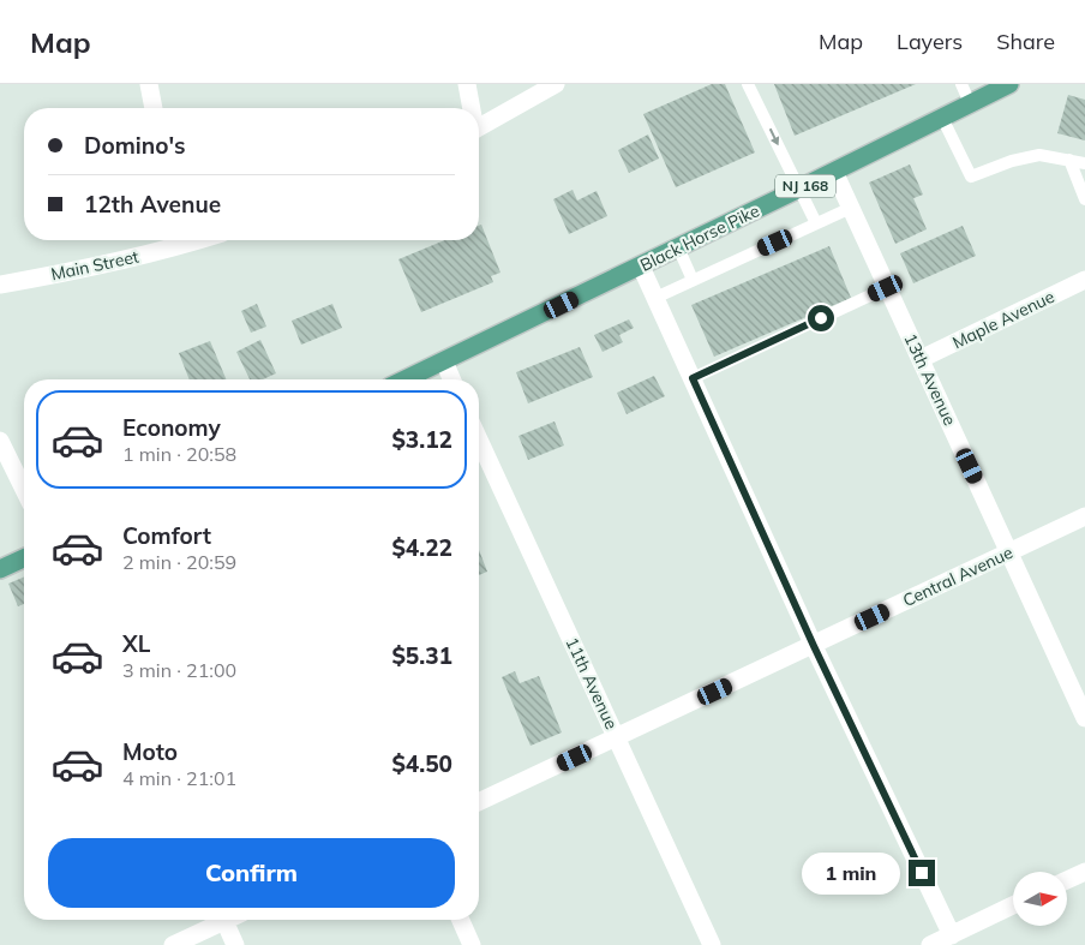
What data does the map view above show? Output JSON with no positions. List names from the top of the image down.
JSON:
{
  "streets": {
    "main road": ["NJ 168", "Black Horse Pike"],
    "street": [
      "Main Street",
      "Maple Avenue",
      "13th Avenue",
      "Central Avenue",
      "11th Avenue"
    ]
  },
  "crossings": [
    ["Black Horse Pike", "13th Avenue"],
    ["Maple Avenue", "13th Avenue"],
    ["13th Avenue", "Central Avenue"],
    ["Central Avenue", "11th Avenue"]
  ],
  "north": "right",
  "page": {
    "header": "Map",
    "nav": ["Map", "Layers", "Share"],
    "banner": ["Domino's", "12th Avenue"],
    "list": [
      {
        "name": "Economy",
        "note": "1 min · 20:58",
        "value": "$3.12"
      },
      {
        "name": "Comfort",
        "note": "2 min · 20:59",
        "value": "$4.22"
      },
      {
        "name": "XL",
        "note": "3 min · 21:00",
        "value": "$5.31"
      },
      {
        "name": "Moto",
        "note": "4 min · 21:01",
        "value": "$4.50"
      }
    ],
    "buttons": "Confirm",
    "bubble": "1 min"
  }
}
